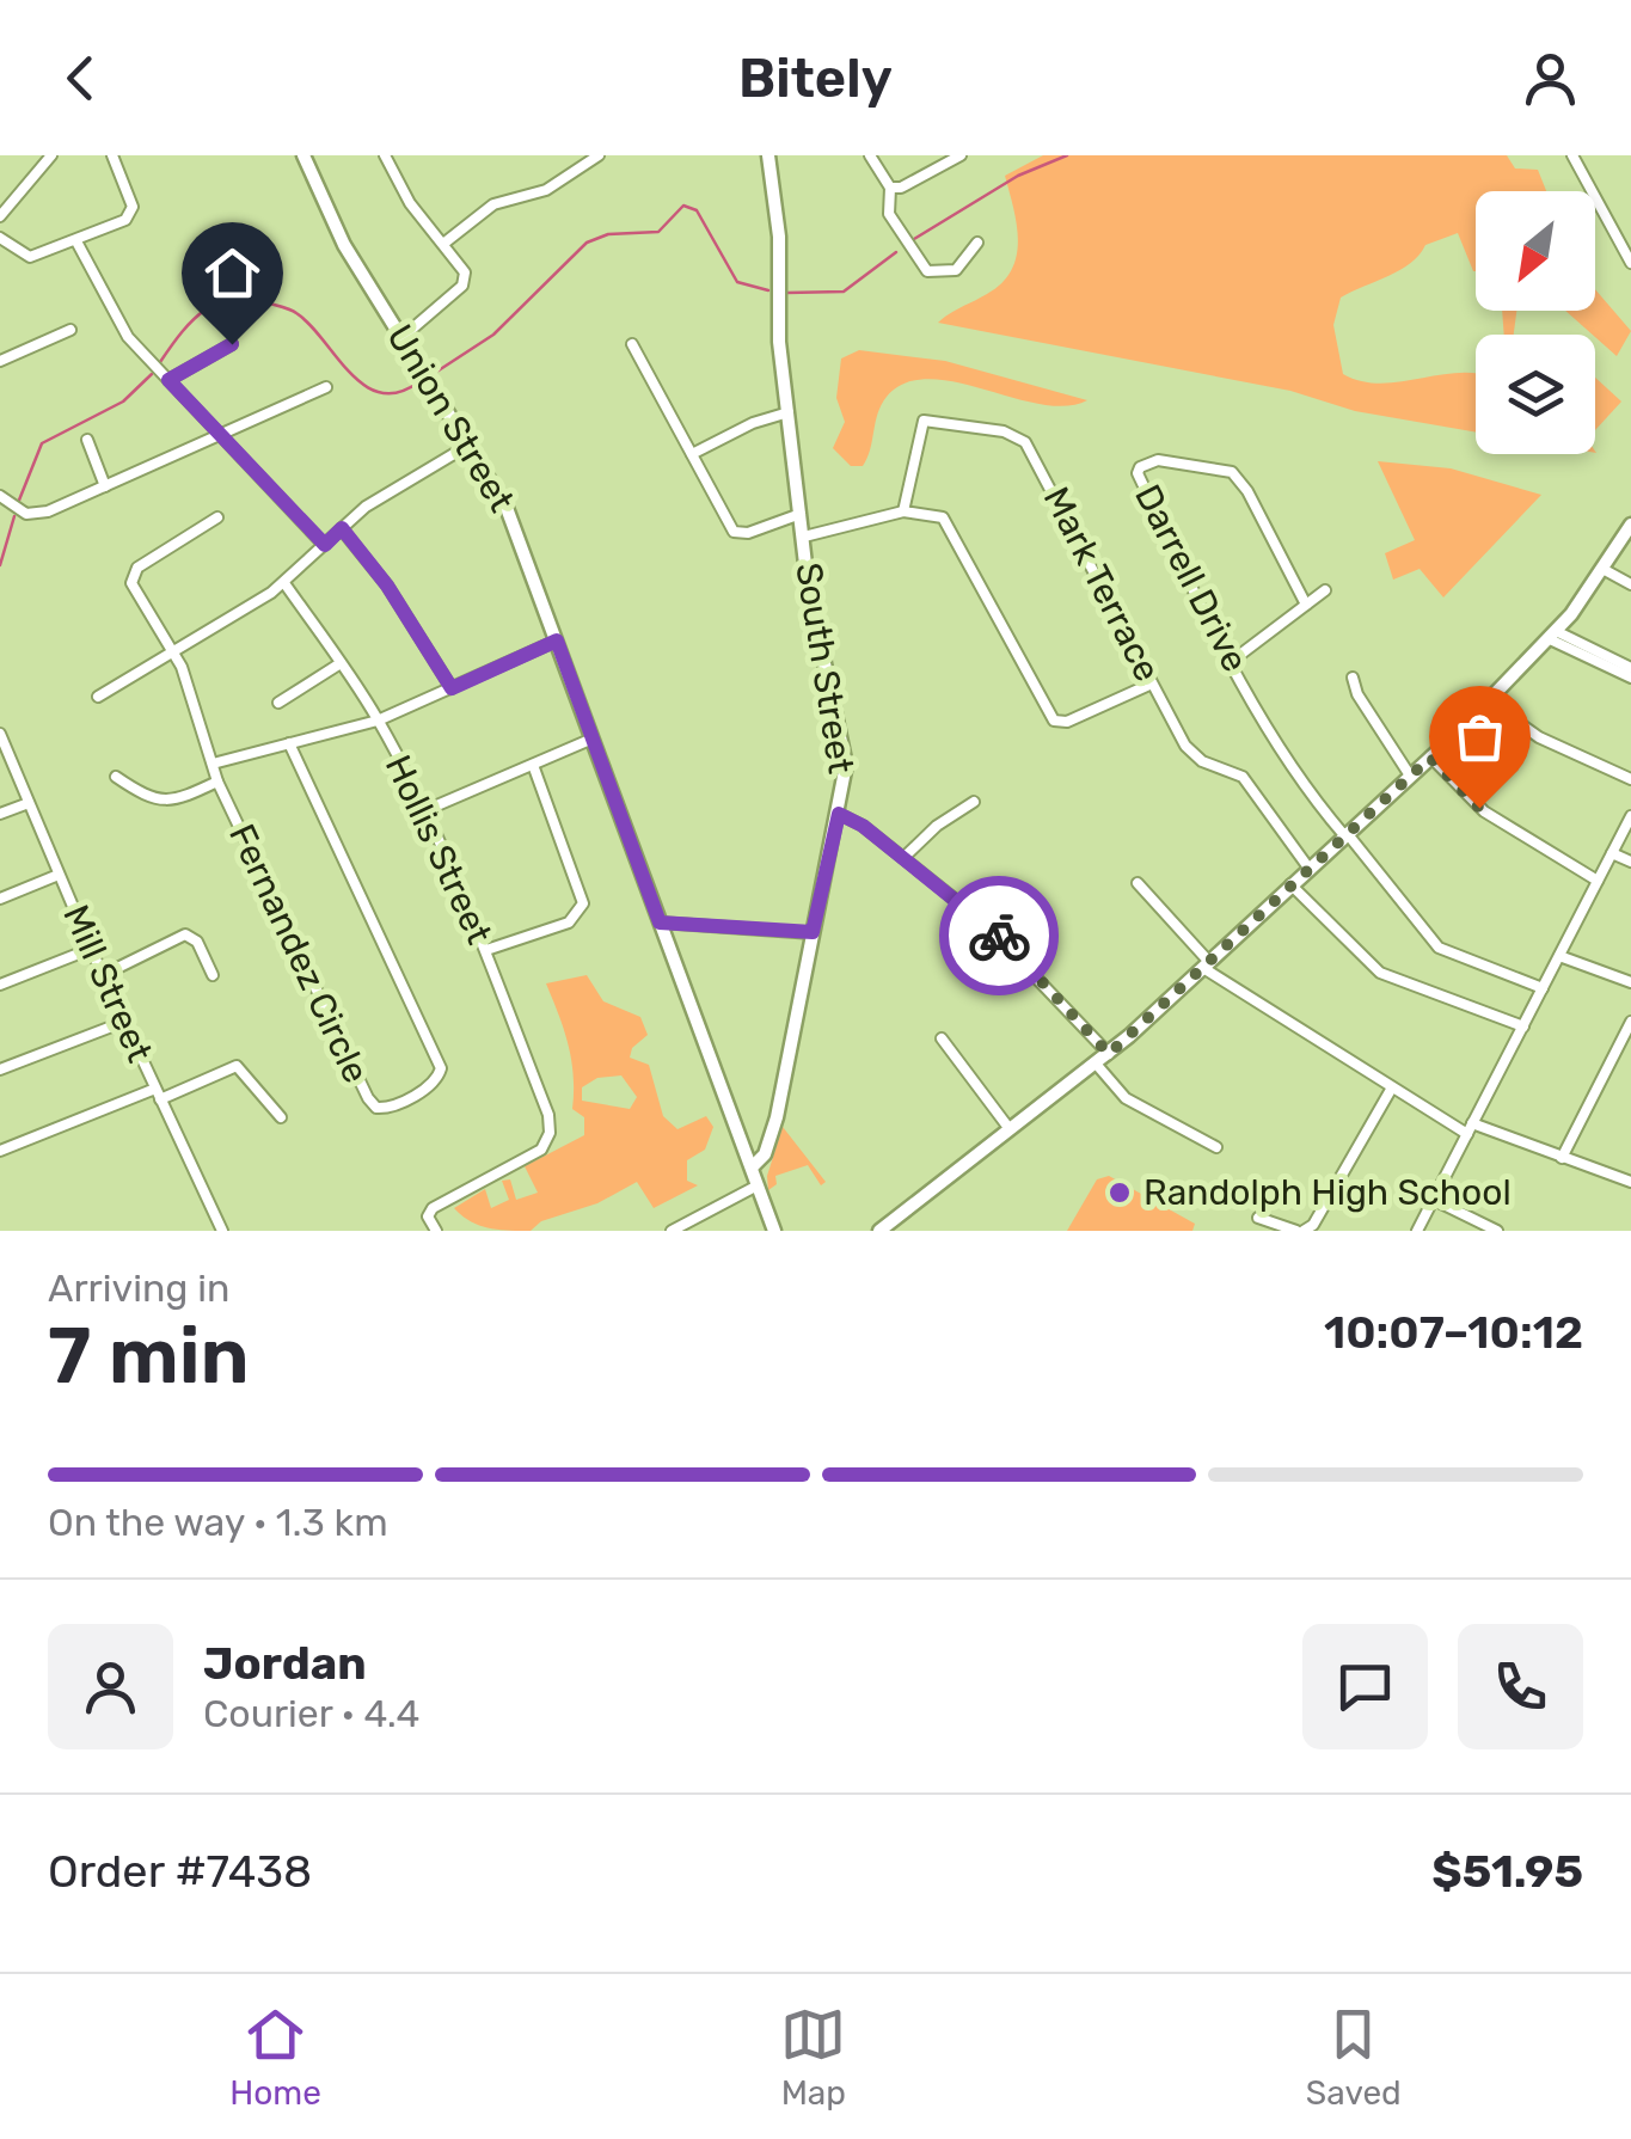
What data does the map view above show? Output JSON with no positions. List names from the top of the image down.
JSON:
{
  "streets": {
    "main road": ["Union Street", "South Street"],
    "street": [
      "Darrell Drive",
      "Mark Terrace",
      "Hollis Street",
      "Fernandez Circle",
      "Mill Street"
    ]
  },
  "crossings": [
    ["Union Street", "South Street"]
  ],
  "places": ["Randolph High School"],
  "north": "bottom left",
  "page": {
    "header": "Bitely",
    "heading": ["7 min", "Arriving in", "10:07–10:12"],
    "panel": [
      "Jordan",
      "Courier · 4.4",
      "Order #7438",
      "$51.95"
    ],
    "bar": "On the way · 1.3 km",
    "tabs": ["Home", "Map", "Saved"]
  }
}
